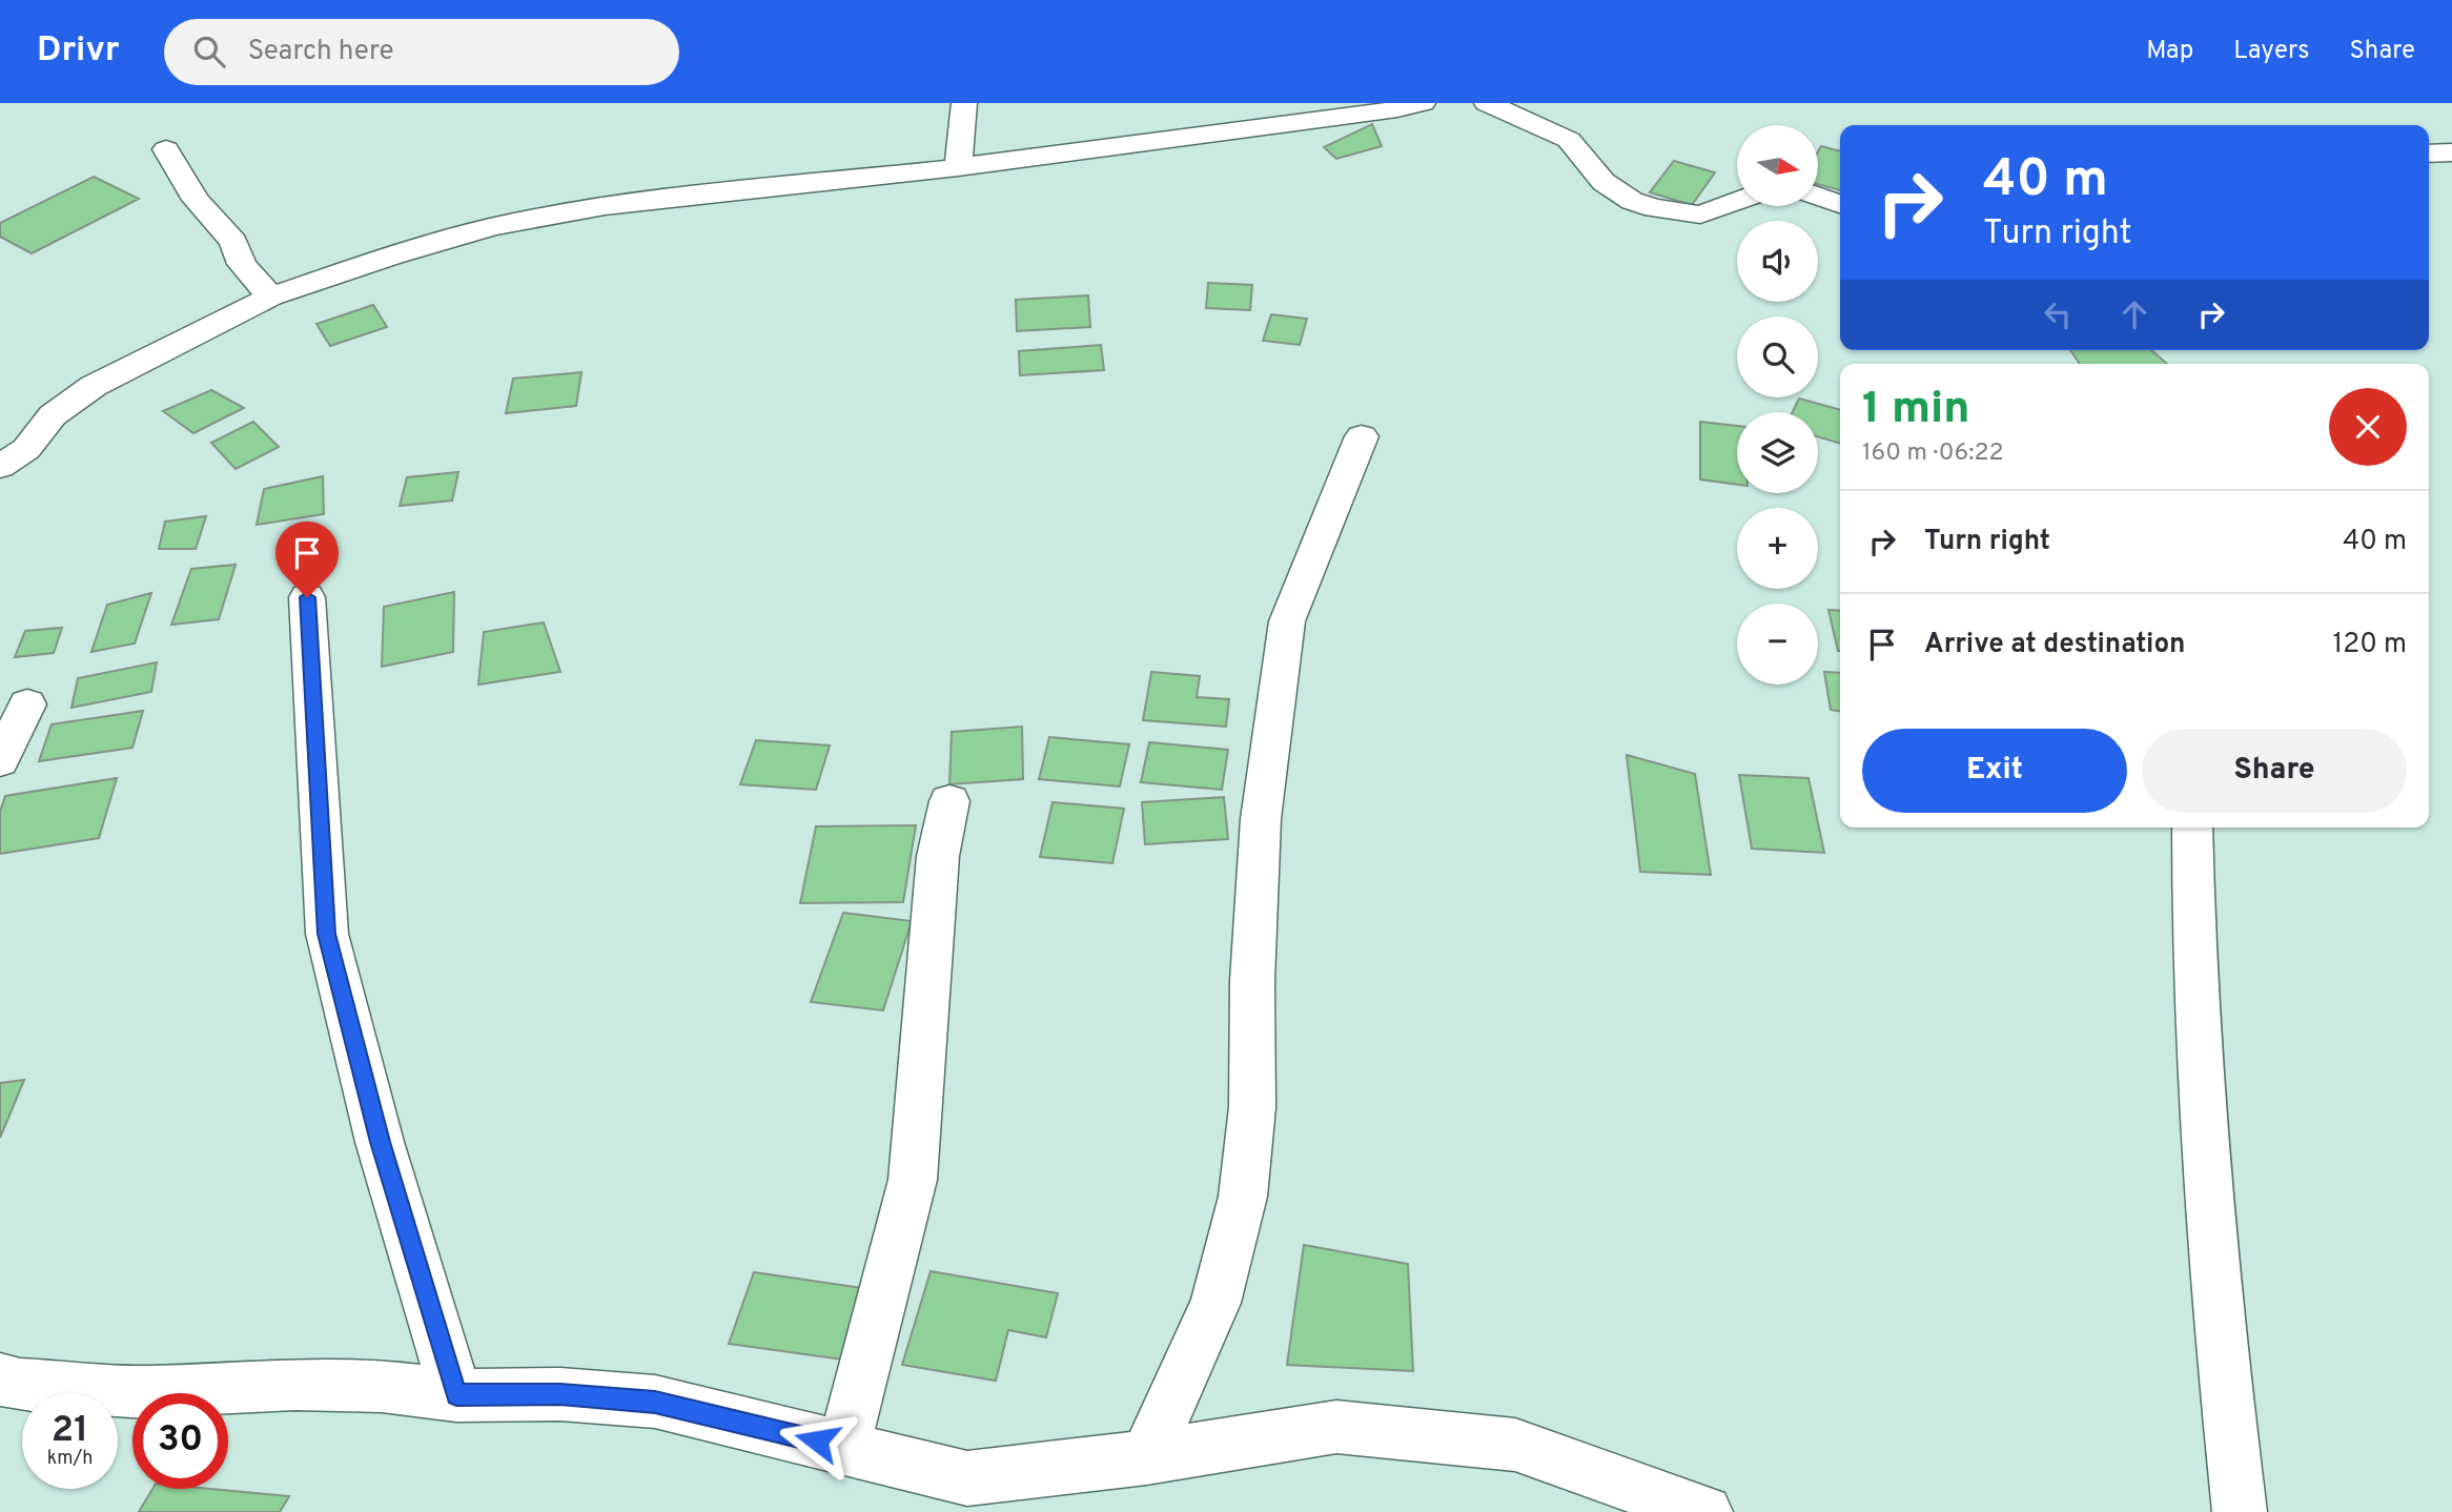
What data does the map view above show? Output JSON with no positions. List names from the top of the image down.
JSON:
{
  "north": "right",
  "page": {
    "header": "Drivr",
    "search": "Search here",
    "nav": ["Map", "Layers", "Share"],
    "map_buttons": ["+", "−"],
    "turn": ["40 m", "Turn right"],
    "heading": ["1 min", "160 m · 06:22"],
    "list": [
      {
        "name": "Turn right",
        "value": "40 m"
      },
      {
        "name": "Arrive at destination",
        "value": "120 m"
      }
    ],
    "buttons": ["Exit", "Share"],
    "speed": "21 km/h",
    "limit": "30"
  }
}
